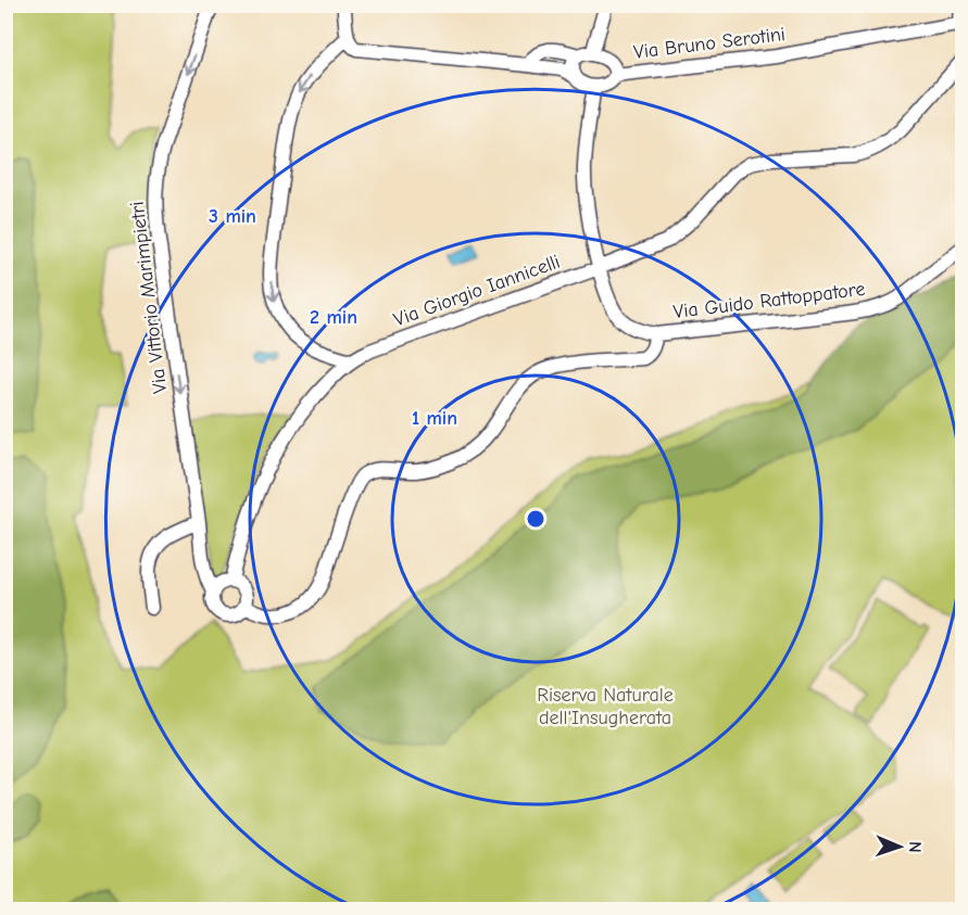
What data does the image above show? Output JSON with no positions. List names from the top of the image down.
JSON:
{
  "streets": {
    "street": [
      "Via Bruno Serotini",
      "Via Giorgio Iannicelli",
      "Via Vittorio Marimpietri",
      "Via Guido Rattoppatore"
    ]
  },
  "crossings": [
    ["Via Bruno Serotini", "Via Guido Rattoppatore"],
    ["Via Giorgio Iannicelli", "Via Vittorio Marimpietri"],
    ["Via Giorgio Iannicelli", "Via Guido Rattoppatore"]
  ],
  "one_way": ["Via Vittorio Marimpietri"],
  "parks": ["Riserva Naturale dell'Insugherata"],
  "north": "right",
  "rings": ["3 min", "2 min", "1 min"]
}
